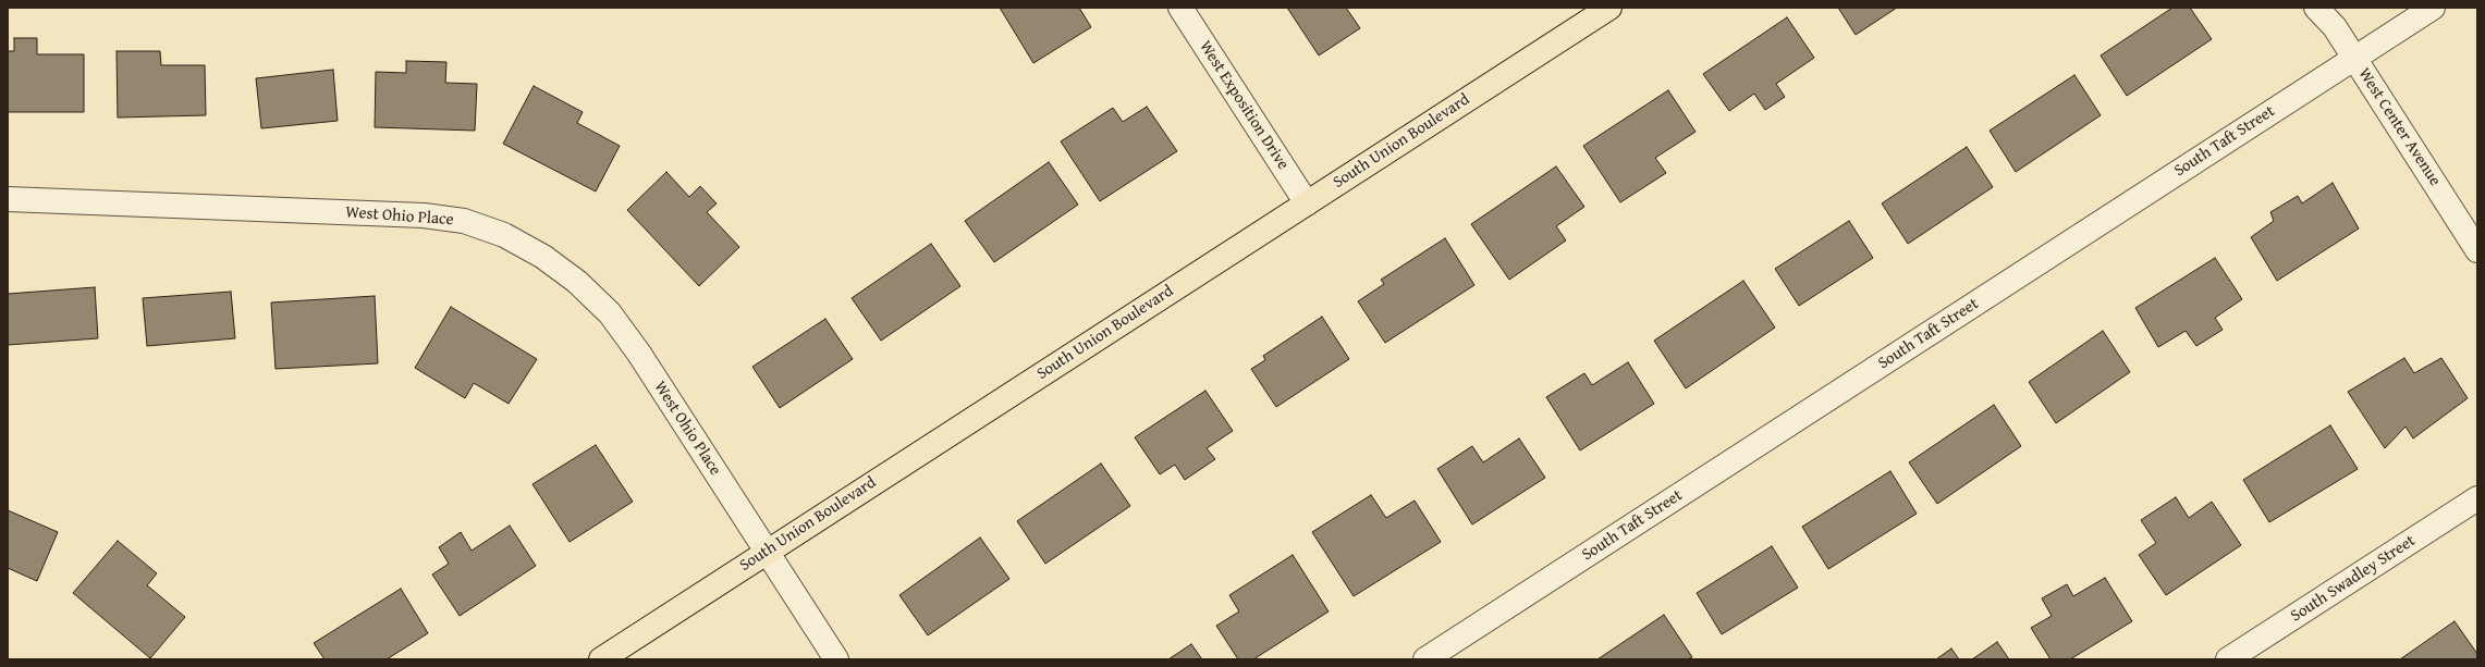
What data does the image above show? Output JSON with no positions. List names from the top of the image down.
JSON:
{
  "streets": {
    "main road": ["South Union Boulevard"],
    "street": [
      "West Exposition Drive",
      "West Center Avenue",
      "South Taft Street",
      "West Ohio Place",
      "South Swadley Street"
    ]
  },
  "crossings": [
    ["West Exposition Drive", "South Union Boulevard"],
    ["West Center Avenue", "South Taft Street"],
    ["South Union Boulevard", "West Ohio Place"]
  ]
}
